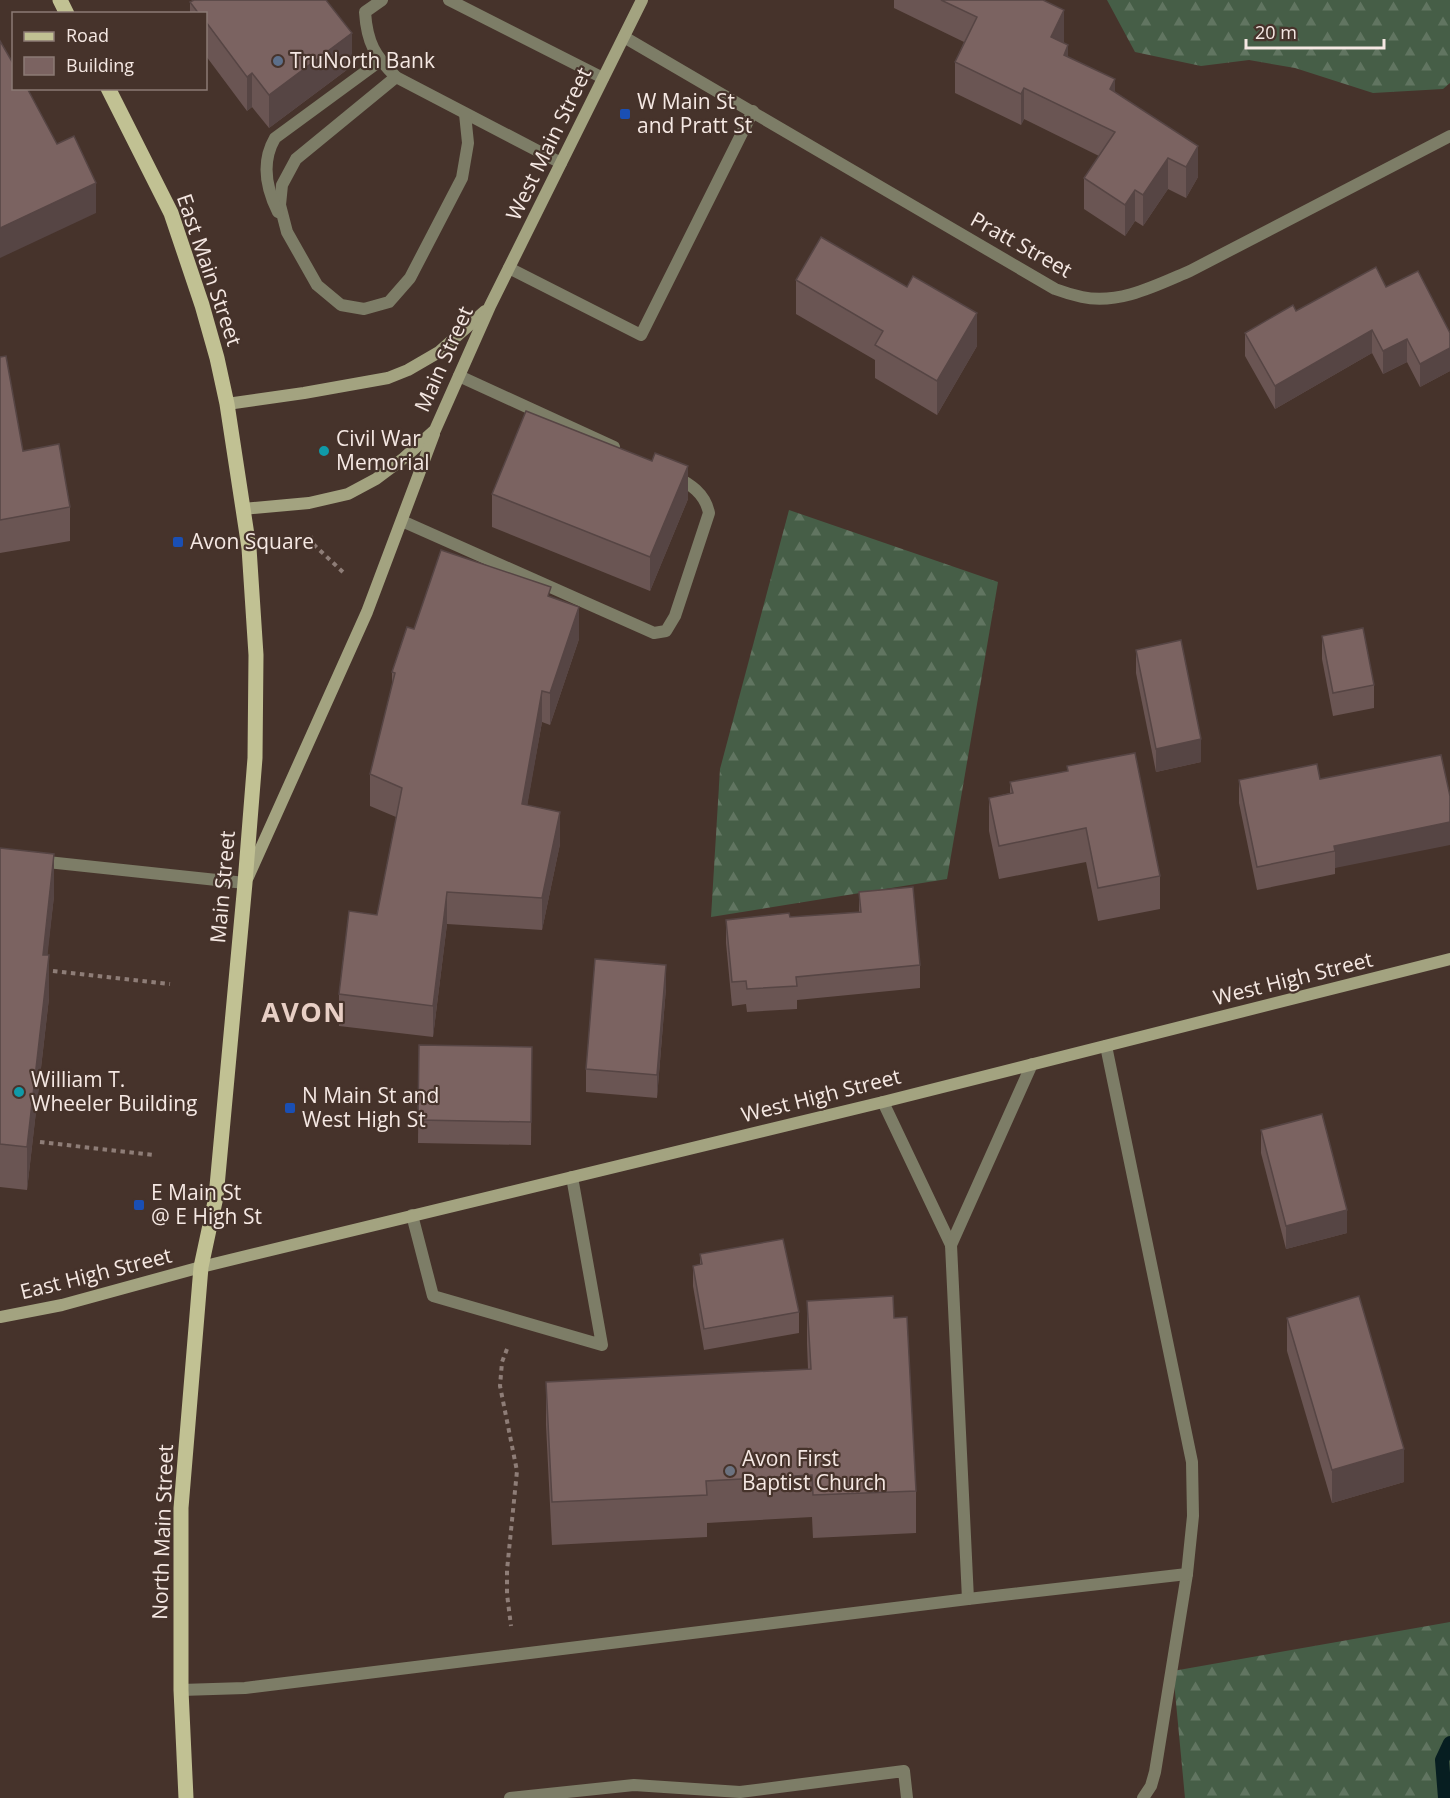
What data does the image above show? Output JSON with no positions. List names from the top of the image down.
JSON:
{
  "streets": {
    "main road": [
      "West Main Street",
      "East Main Street",
      "Main Street",
      "West High Street",
      "East High Street",
      "North Main Street"
    ],
    "street": ["Pratt Street"]
  },
  "crossings": [
    ["West Main Street", "Pratt Street"],
    ["West Main Street", "Main Street"],
    ["East Main Street", "Main Street"],
    ["Main Street", "West High Street"],
    ["Main Street", "East High Street"],
    ["Main Street", "North Main Street"],
    ["West High Street", "East High Street"],
    ["West High Street", "North Main Street"],
    ["East High Street", "North Main Street"]
  ],
  "districts": ["AVON"],
  "places": {
    "other": [
      "TruNorth Bank",
      "Civil War Memorial",
      "William T. Wheeler Building",
      "Avon First Baptist Church"
    ],
    "transit": [
      "W Main St and Pratt St",
      "Avon Square",
      "N Main St and West High St",
      "E Main St @ E High St"
    ]
  },
  "legend": ["Road", "Building"],
  "scale_bar": "20 m"
}
